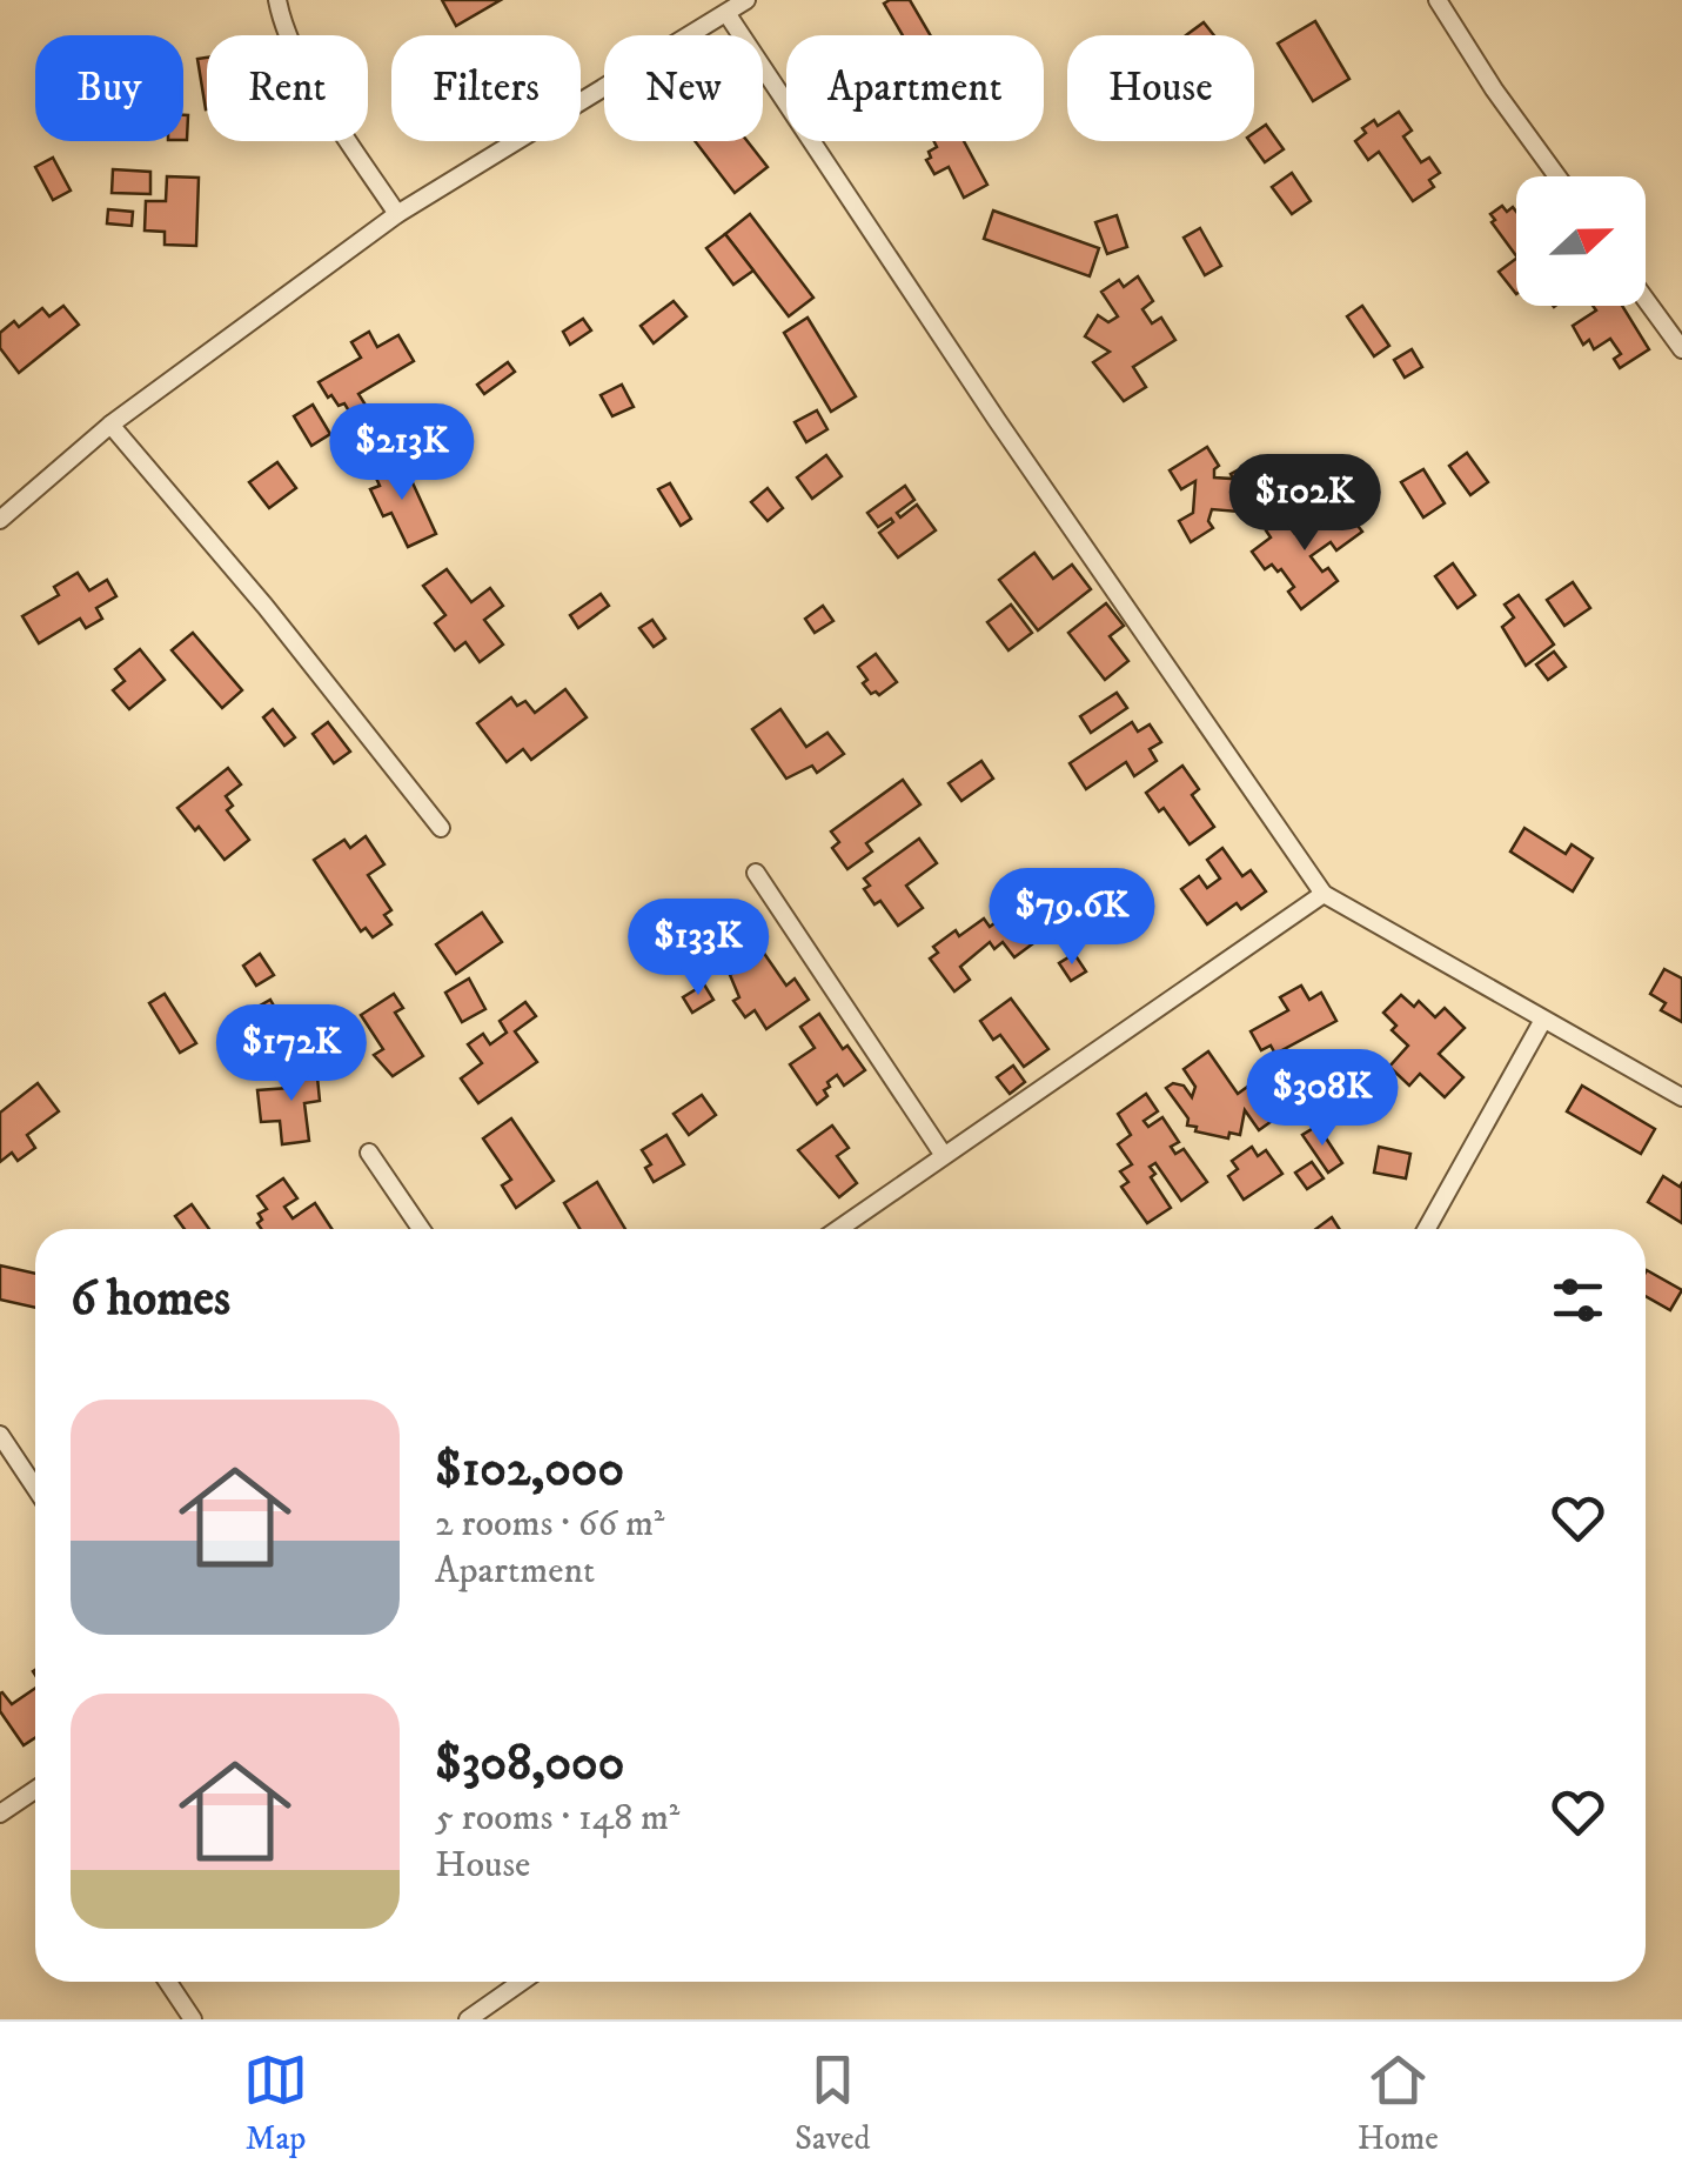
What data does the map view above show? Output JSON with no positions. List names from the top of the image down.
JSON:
{
  "north": "right",
  "page": {
    "chip": [
      "Buy",
      "Rent",
      "Filters",
      "New",
      "Apartment",
      "House"
    ],
    "price": [
      "$213K",
      "$102K",
      "$79.6K",
      "$133K",
      "$172K",
      "$308K"
    ],
    "heading": "6 homes",
    "list": [
      {
        "name": "$102,000",
        "note": "2 rooms · 66 m² · Apartment"
      },
      {
        "name": "$308,000",
        "note": "5 rooms · 148 m² · House"
      }
    ],
    "tabs": ["Map", "Saved", "Home"]
  }
}
